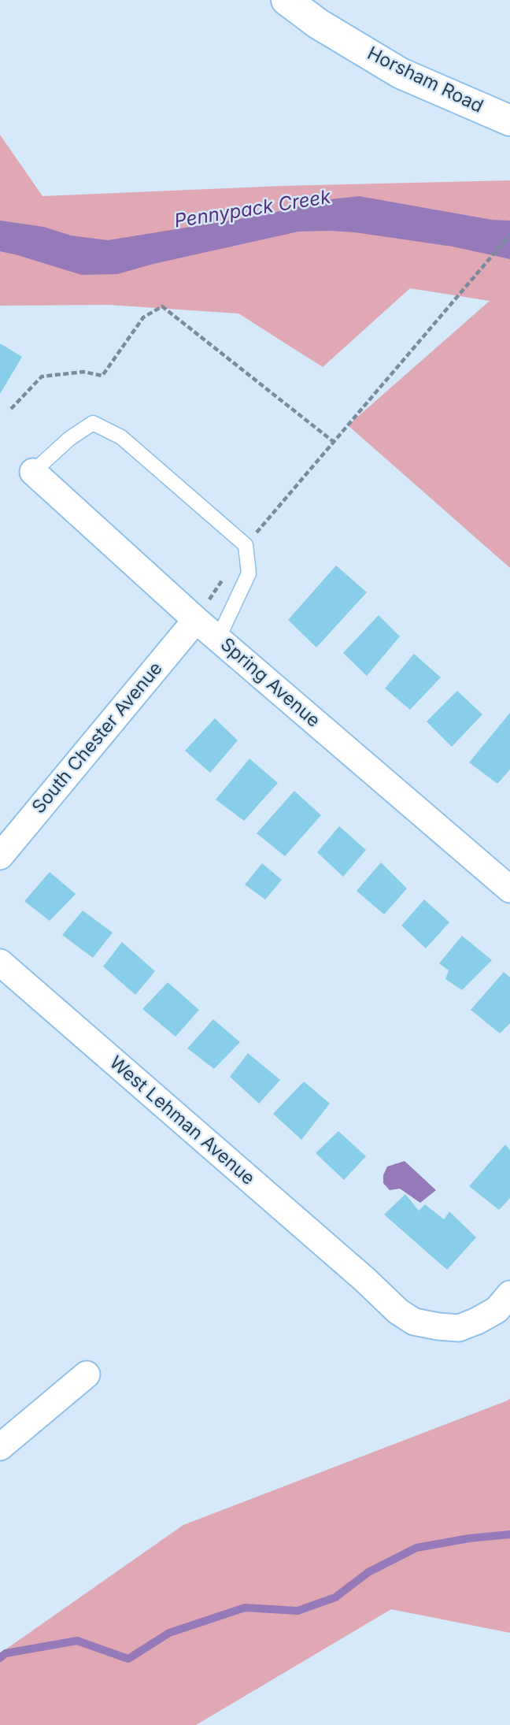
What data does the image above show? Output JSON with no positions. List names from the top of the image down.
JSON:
{
  "streets": {
    "street": [
      "Horsham Road",
      "Spring Avenue",
      "South Chester Avenue",
      "West Lehman Avenue"
    ]
  },
  "crossings": [
    ["Spring Avenue", "South Chester Avenue"]
  ],
  "water": ["Pennypack Creek"]
}
